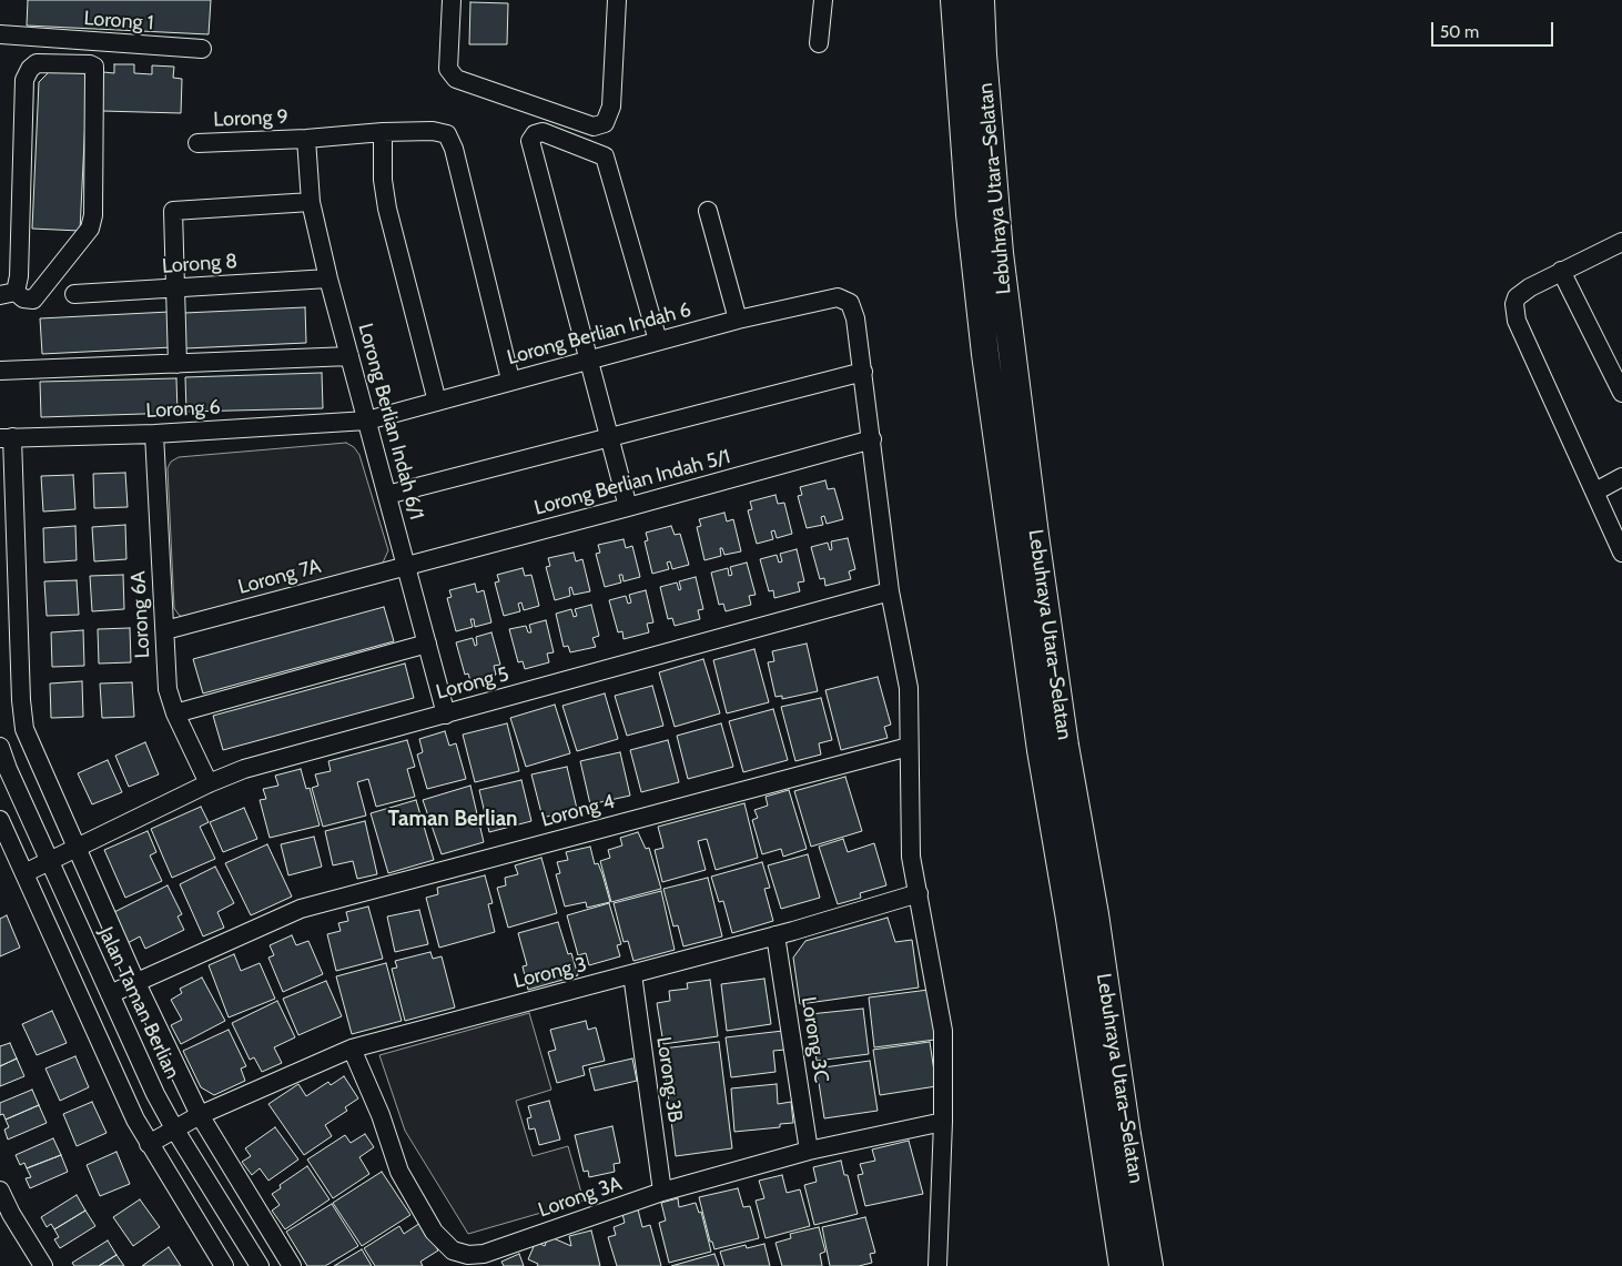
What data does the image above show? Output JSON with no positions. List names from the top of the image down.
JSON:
{
  "streets": {
    "highway": ["Lebuhraya Utara–Selatan"],
    "street": [
      "Lorong 1",
      "Lorong 9",
      "Lorong 8",
      "Lorong Berlian Indah 6",
      "Lorong 6",
      "Lorong Berlian Indah 6/1",
      "Lorong Berlian Indah 5/1",
      "Lorong 7A",
      "Lorong 6A",
      "Lorong 5",
      "Lorong 4",
      "Lorong 3",
      "Jalan Taman Berlian",
      "Lorong 3C",
      "Lorong 3B",
      "Lorong 3A"
    ]
  },
  "crossings": [
    ["Lorong 9", "Lorong Berlian Indah 6"],
    ["Lorong 9", "Lorong Berlian Indah 6/1"],
    ["Lorong 8", "Lorong Berlian Indah 6/1"],
    ["Lorong Berlian Indah 6", "Lorong 6"],
    ["Lorong Berlian Indah 6", "Lorong Berlian Indah 6/1"],
    ["Lorong 6", "Lorong Berlian Indah 6/1"],
    ["Lorong 6", "Lorong 6A"],
    ["Lorong Berlian Indah 6/1", "Lorong Berlian Indah 5/1"],
    ["Lorong Berlian Indah 6/1", "Lorong 7A"],
    ["Lorong Berlian Indah 6/1", "Lorong 5"],
    ["Lorong Berlian Indah 5/1", "Lorong 7A"],
    ["Lorong 7A", "Lorong 6A"],
    ["Lorong 6A", "Lorong 5"],
    ["Lorong 5", "Jalan Taman Berlian"],
    ["Lorong 4", "Jalan Taman Berlian"],
    ["Lorong 3", "Jalan Taman Berlian"],
    ["Lorong 3", "Lorong 3C"],
    ["Lorong 3", "Lorong 3B"],
    ["Lorong 3", "Lorong 3A"],
    ["Lorong 3C", "Lorong 3A"],
    ["Lorong 3B", "Lorong 3A"]
  ],
  "districts": ["Taman Berlian"],
  "scale_bar": "50 m"
}
